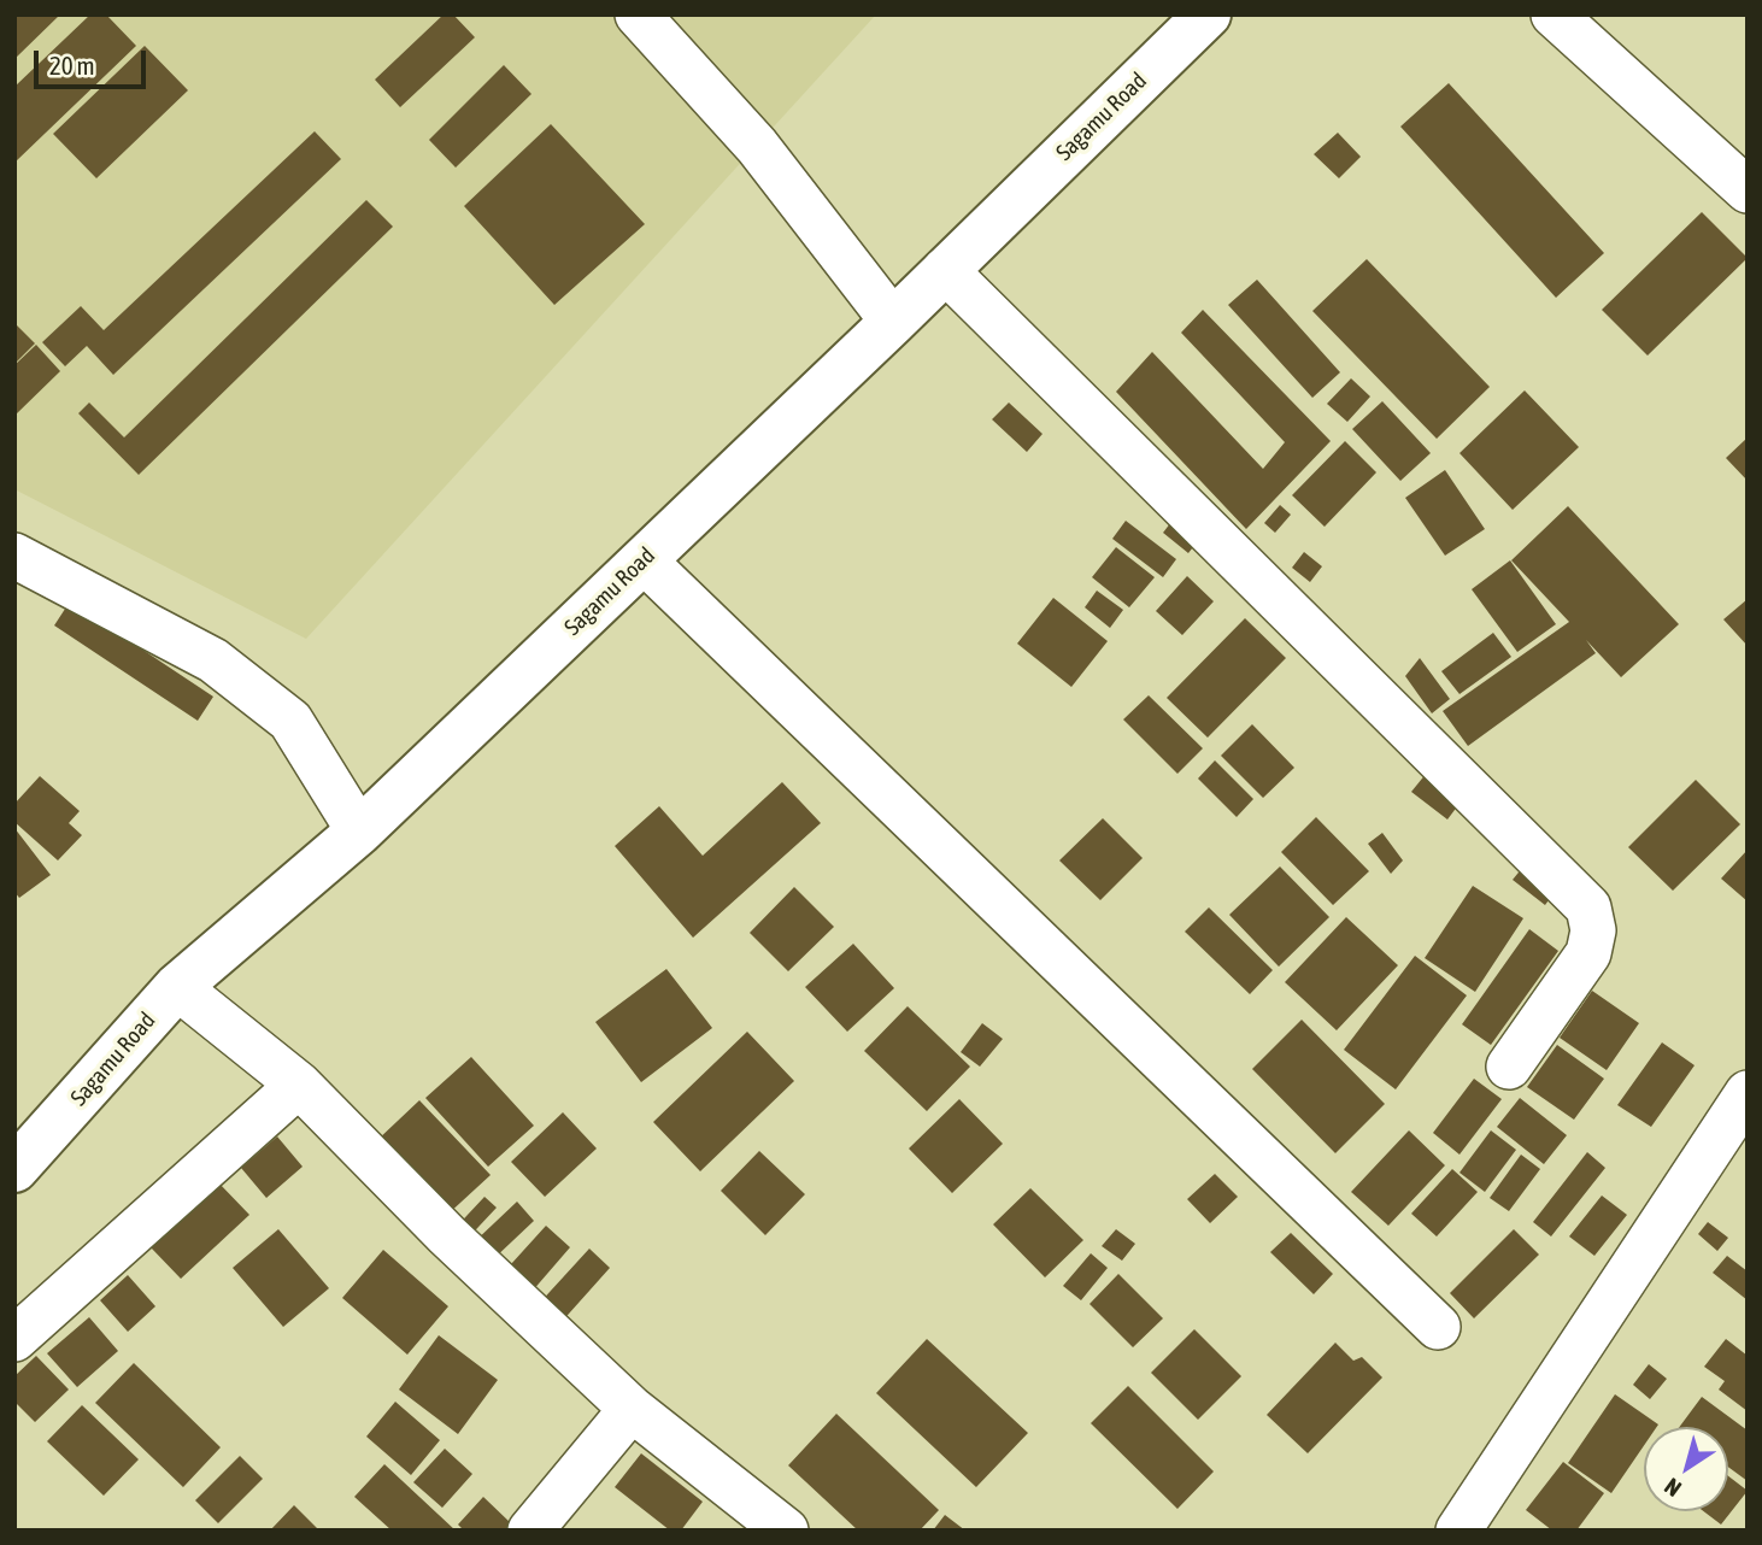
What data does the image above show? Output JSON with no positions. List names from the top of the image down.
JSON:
{
  "streets": {
    "highway": ["Sagamu Road"]
  },
  "scale_bar": "20 m",
  "north": "bottom left"
}
